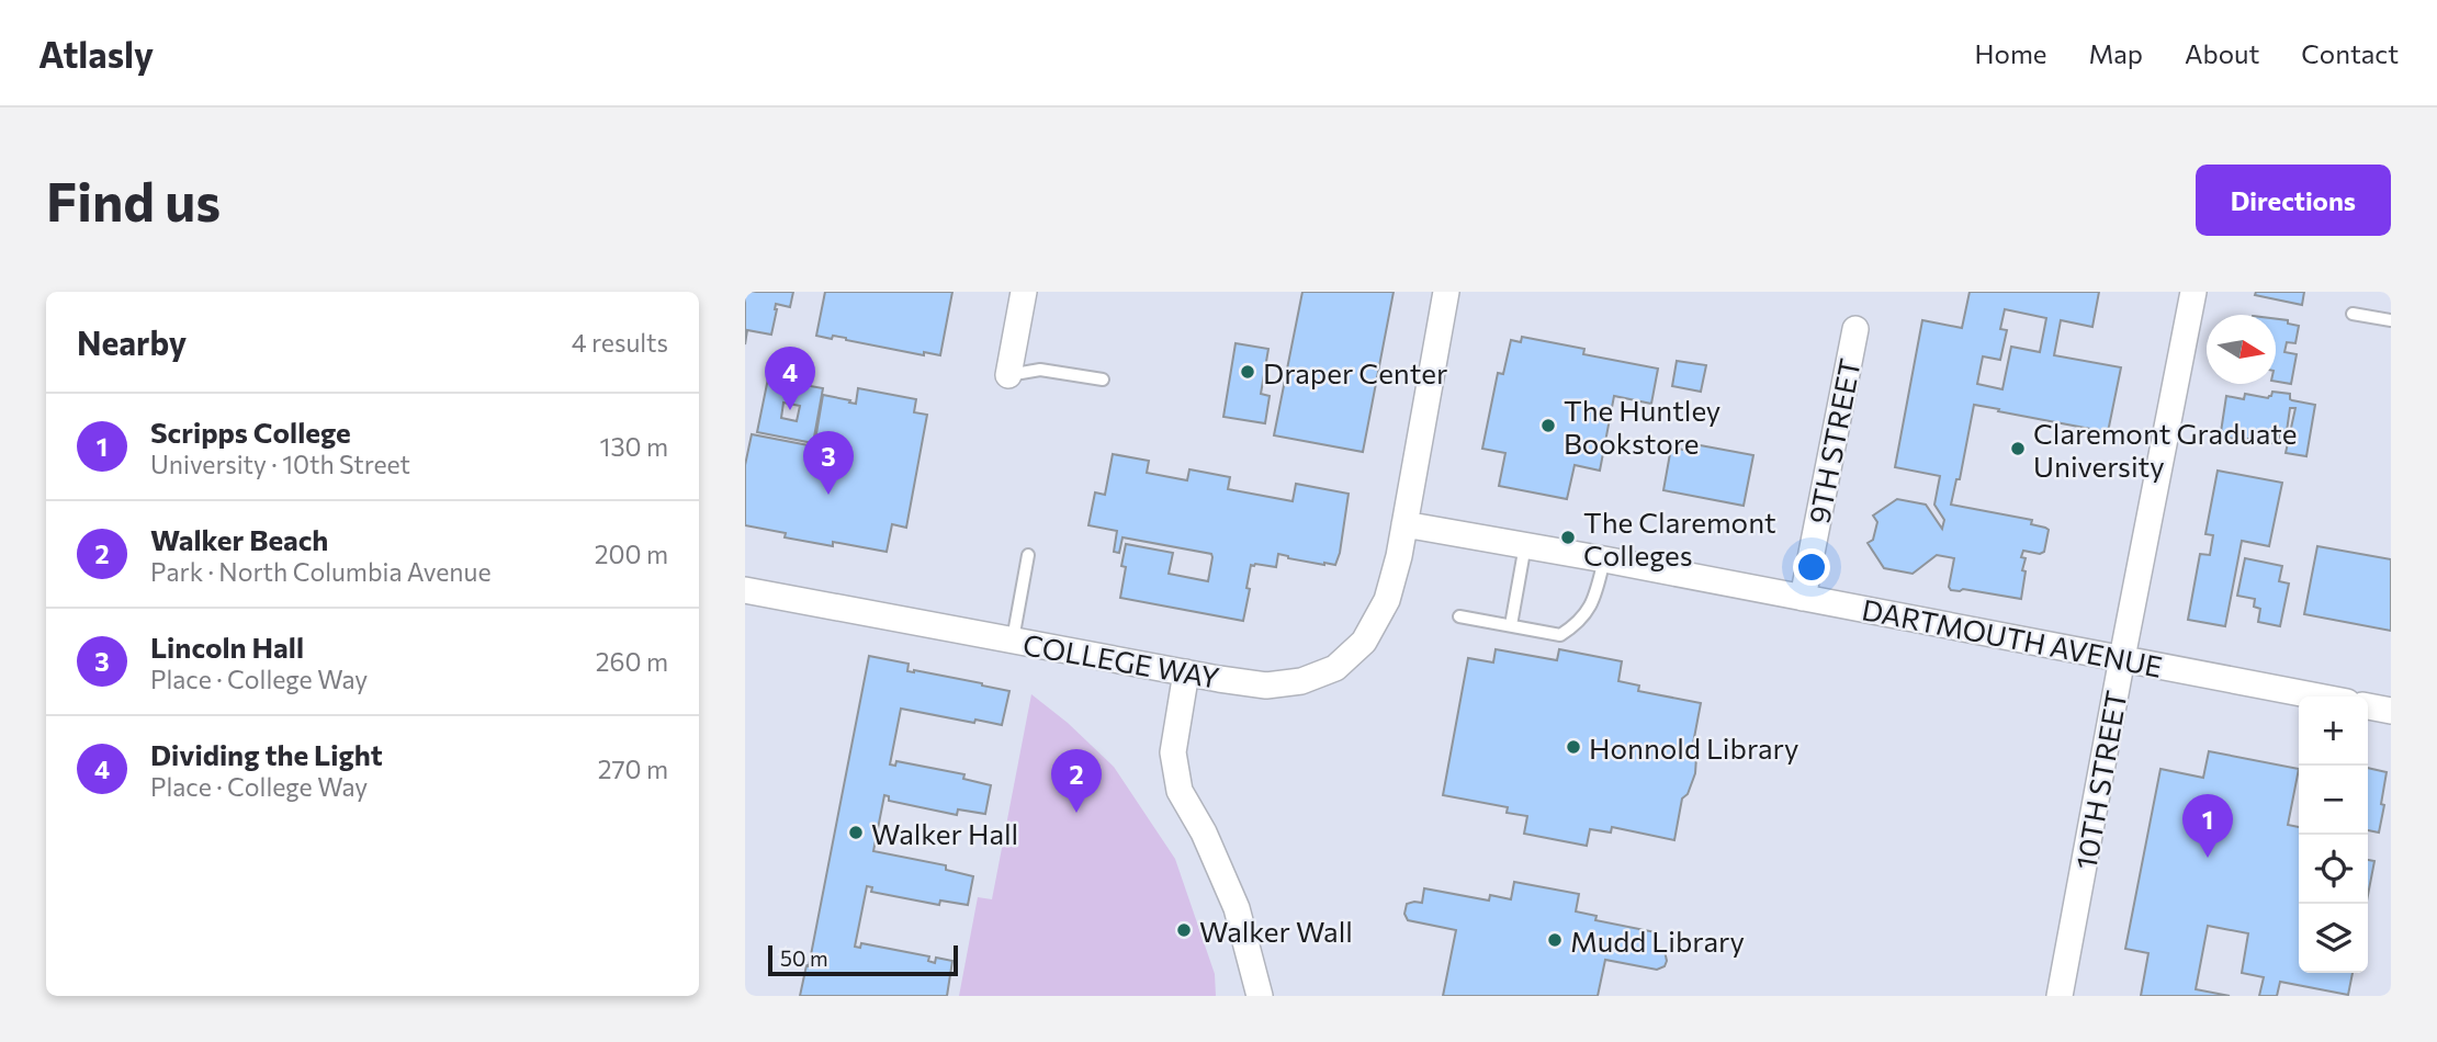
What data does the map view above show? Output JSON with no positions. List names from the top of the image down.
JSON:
{
  "streets": {
    "street": [
      "9TH STREET",
      "DARTMOUTH AVENUE",
      "COLLEGE WAY",
      "10TH STREET"
    ]
  },
  "crossings": [
    ["9TH STREET", "DARTMOUTH AVENUE"],
    ["DARTMOUTH AVENUE", "COLLEGE WAY"],
    ["DARTMOUTH AVENUE", "10TH STREET"]
  ],
  "places": [
    "Draper Center",
    "The Huntley Bookstore",
    "Claremont Graduate University",
    "The Claremont Colleges",
    "Honnold Library",
    "Walker Hall",
    "Walker Wall",
    "Mudd Library"
  ],
  "scale_bar": "50 m",
  "north": "right",
  "page": {
    "header": "Atlasly",
    "nav": [
      "Home",
      "Map",
      "About",
      "Contact"
    ],
    "buttons": "Directions",
    "title": "Find us",
    "heading": ["Nearby", "4 results"],
    "pins": [
      "4",
      "3",
      "2",
      "1"
    ],
    "list": [
      {
        "mark": "1",
        "name": "Scripps College",
        "note": "University · 10th Street",
        "value": "130 m"
      },
      {
        "mark": "2",
        "name": "Walker Beach",
        "note": "Park · North Columbia Avenue",
        "value": "200 m"
      },
      {
        "mark": "3",
        "name": "Lincoln Hall",
        "note": "Place · College Way",
        "value": "260 m"
      },
      {
        "mark": "4",
        "name": "Dividing the Light",
        "note": "Place · College Way",
        "value": "270 m"
      }
    ],
    "map_buttons": ["+", "−"],
    "scale": "50 m"
  }
}
